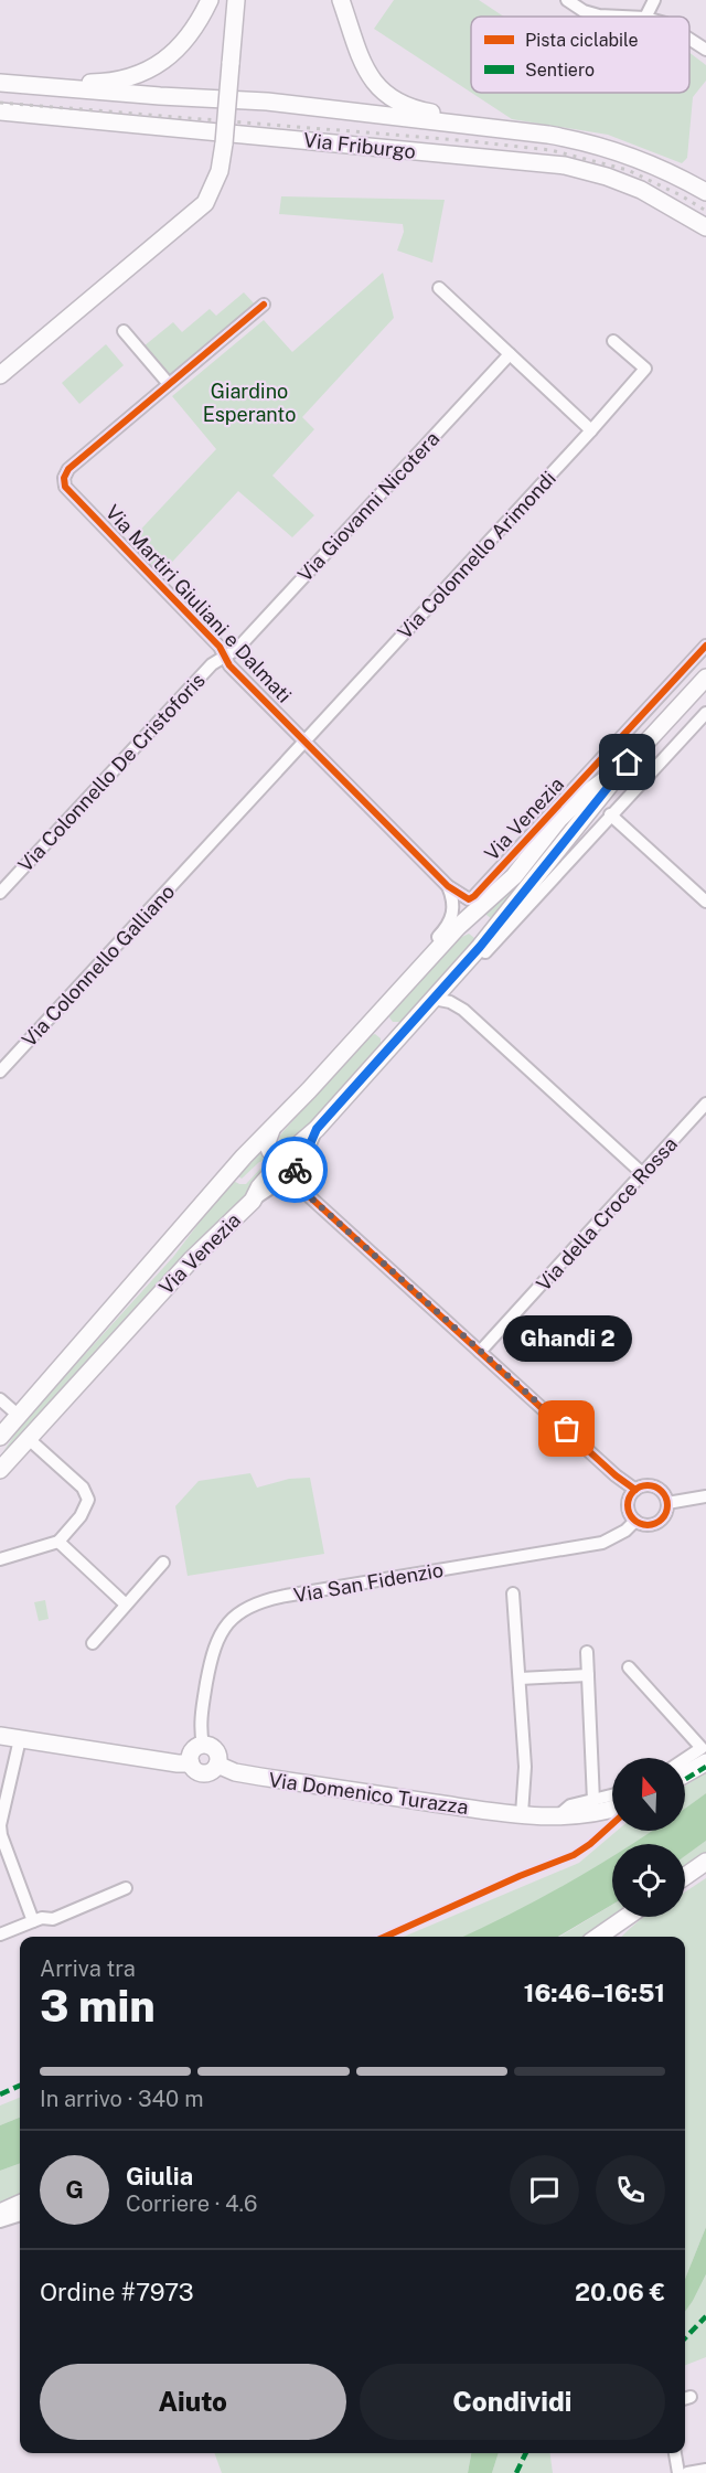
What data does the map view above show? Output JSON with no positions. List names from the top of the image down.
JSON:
{
  "streets": {
    "main road": ["Via Friburgo", "Via Venezia", "Via Domenico Turazza"],
    "street": [
      "Via Giovanni Nicotera",
      "Via Colonnello Arimondi",
      "Via Martiri Giuliani e Dalmati",
      "Via Colonnello De Cristoforis",
      "Via Colonnello Galliano",
      "Via della Croce Rossa",
      "Via San Fidenzio"
    ]
  },
  "crossings": [
    ["Via Giovanni Nicotera", "Via Martiri Giuliani e Dalmati"],
    ["Via Giovanni Nicotera", "Via Colonnello De Cristoforis"],
    ["Via Colonnello Arimondi", "Via Martiri Giuliani e Dalmati"],
    ["Via Colonnello Arimondi", "Via Colonnello Galliano"],
    ["Via Martiri Giuliani e Dalmati", "Via Colonnello De Cristoforis"],
    ["Via Martiri Giuliani e Dalmati", "Via Venezia"],
    ["Via Martiri Giuliani e Dalmati", "Via Colonnello Galliano"],
    ["Via San Fidenzio", "Via Domenico Turazza"]
  ],
  "parks": ["Giardino Esperanto"],
  "places": ["Ghandi 2"],
  "legend": ["Pista ciclabile", "Sentiero"],
  "north": "top",
  "page": {
    "bubble": "Ghandi 2",
    "heading": ["3 min", "Arriva tra", "16:46–16:51"],
    "panel": [
      "Giulia",
      "Corriere · 4.6",
      "Ordine #7973",
      "20.06 €"
    ],
    "bar": "In arrivo · 340 m",
    "round": "G",
    "buttons": ["Aiuto", "Condividi"]
  }
}
